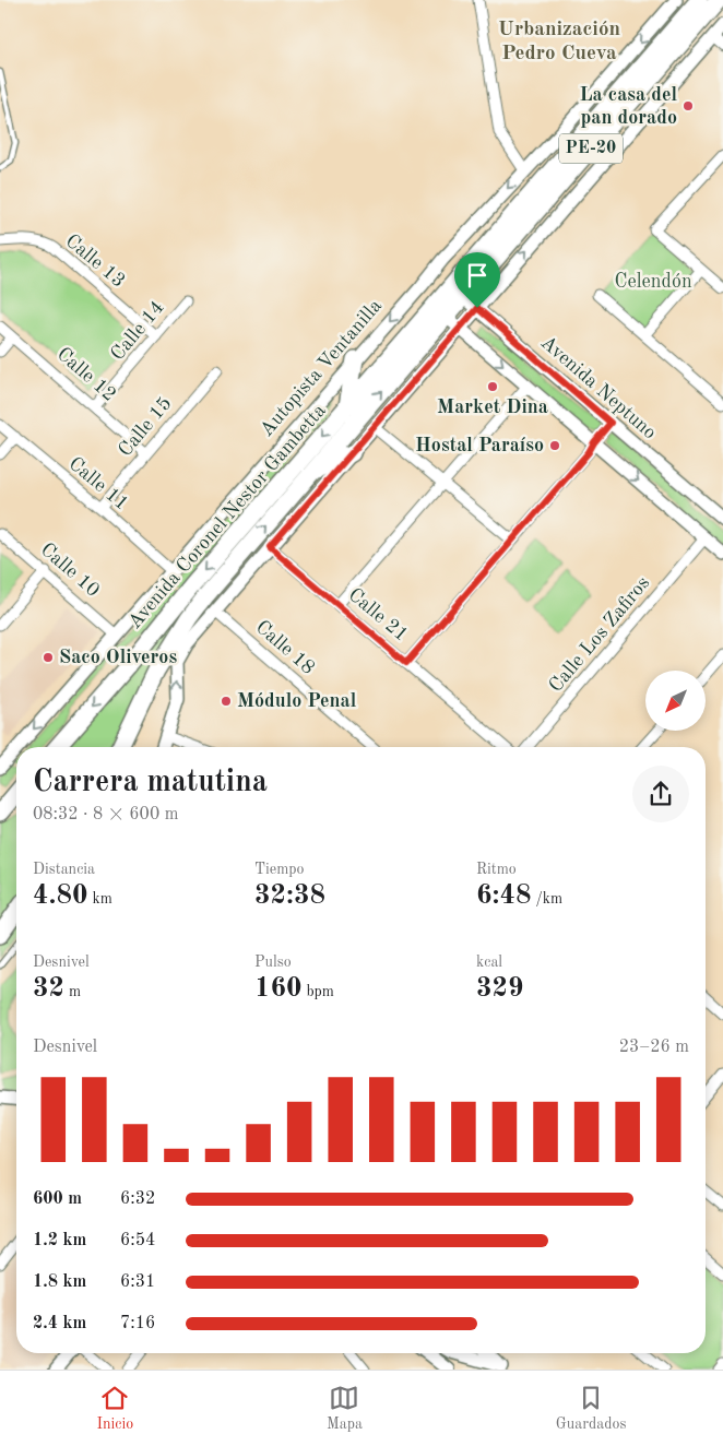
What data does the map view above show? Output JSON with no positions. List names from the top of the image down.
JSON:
{
  "streets": {
    "highway": ["PE-20", "Avenida Coronel Nestor Gambetta"],
    "street": [
      "Calle 13",
      "Calle 14",
      "Autopista Ventanilla",
      "Calle 12",
      "Avenida Neptuno",
      "Calle 15",
      "Calle 11",
      "Calle 10",
      "Calle 21",
      "Calle Los Zafiros",
      "Calle 18"
    ]
  },
  "crossings": [
    ["PE-20", "Avenida Neptuno"],
    ["PE-20", "Avenida Coronel Nestor Gambetta"],
    ["Calle 13", "Calle 14"],
    ["Calle 14", "Calle 12"],
    ["Autopista Ventanilla", "Calle 11"],
    ["Autopista Ventanilla", "Calle 10"],
    ["Calle 12", "Calle 15"],
    ["Calle 15", "Calle 11"]
  ],
  "districts": ["Urbanización Pedro Cueva"],
  "parks": ["Celendón"],
  "places": [
    "La casa del pan dorado",
    "Market Dina",
    "Hostal Paraíso",
    "Saco Oliveros",
    "Módulo Penal"
  ],
  "north": "bottom left",
  "page": {
    "heading": ["Carrera matutina", "08:32 · 8 × 600 m"],
    "stats": [
      ["Distancia", "4.80 km"],
      ["Tiempo", "32:38"],
      ["Ritmo", "6:48 /km"],
      ["Desnivel", "32 m"],
      ["Pulso", "160 bpm"],
      ["kcal", "329"]
    ],
    "chart": ["Desnivel", "23–26 m"],
    "list": [
      {
        "name": "600 m",
        "note": "6:32"
      },
      {
        "name": "1.2 km",
        "note": "6:54"
      },
      {
        "name": "1.8 km",
        "note": "6:31"
      },
      {
        "name": "2.4 km",
        "note": "7:16"
      }
    ],
    "tabs": ["Inicio", "Mapa", "Guardados"]
  }
}
